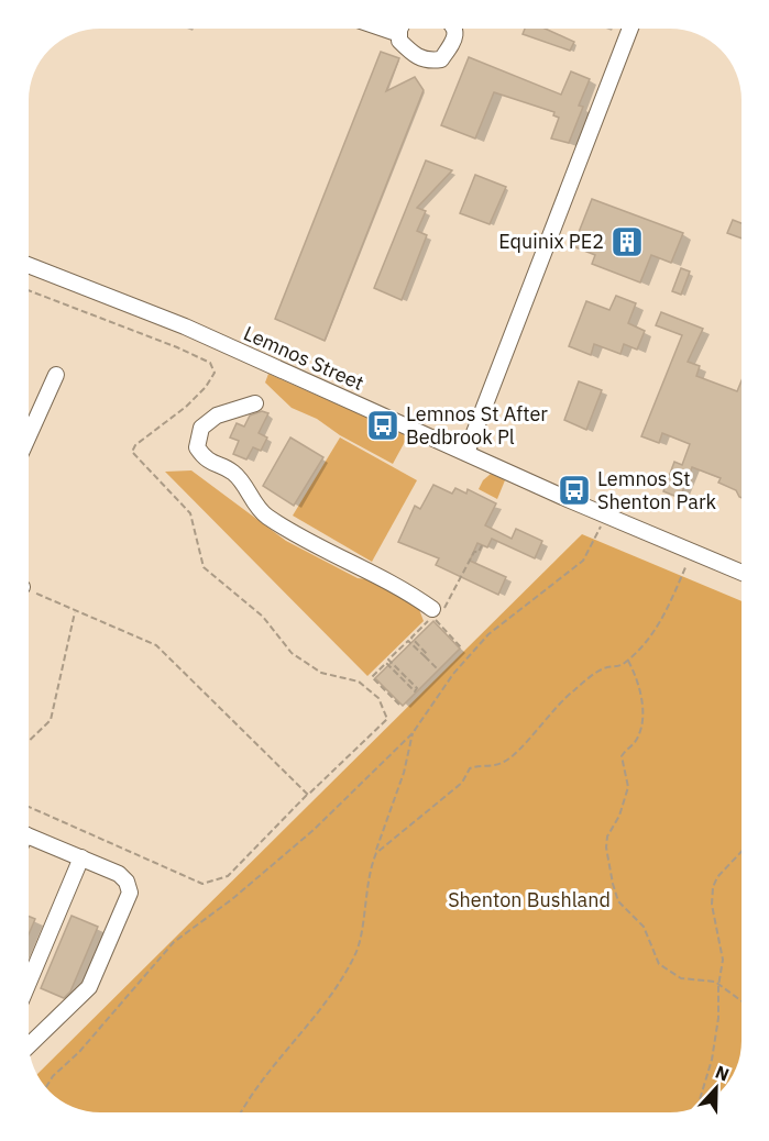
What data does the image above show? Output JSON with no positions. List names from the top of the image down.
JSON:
{
  "streets": {
    "street": ["Lemnos Street"]
  },
  "parks": ["Shenton Bushland"],
  "places": {
    "building": ["Equinix PE2"],
    "bus stop": ["Lemnos St After Bedbrook Pl", "Lemnos St Shenton Park"]
  },
  "north": "top"
}
